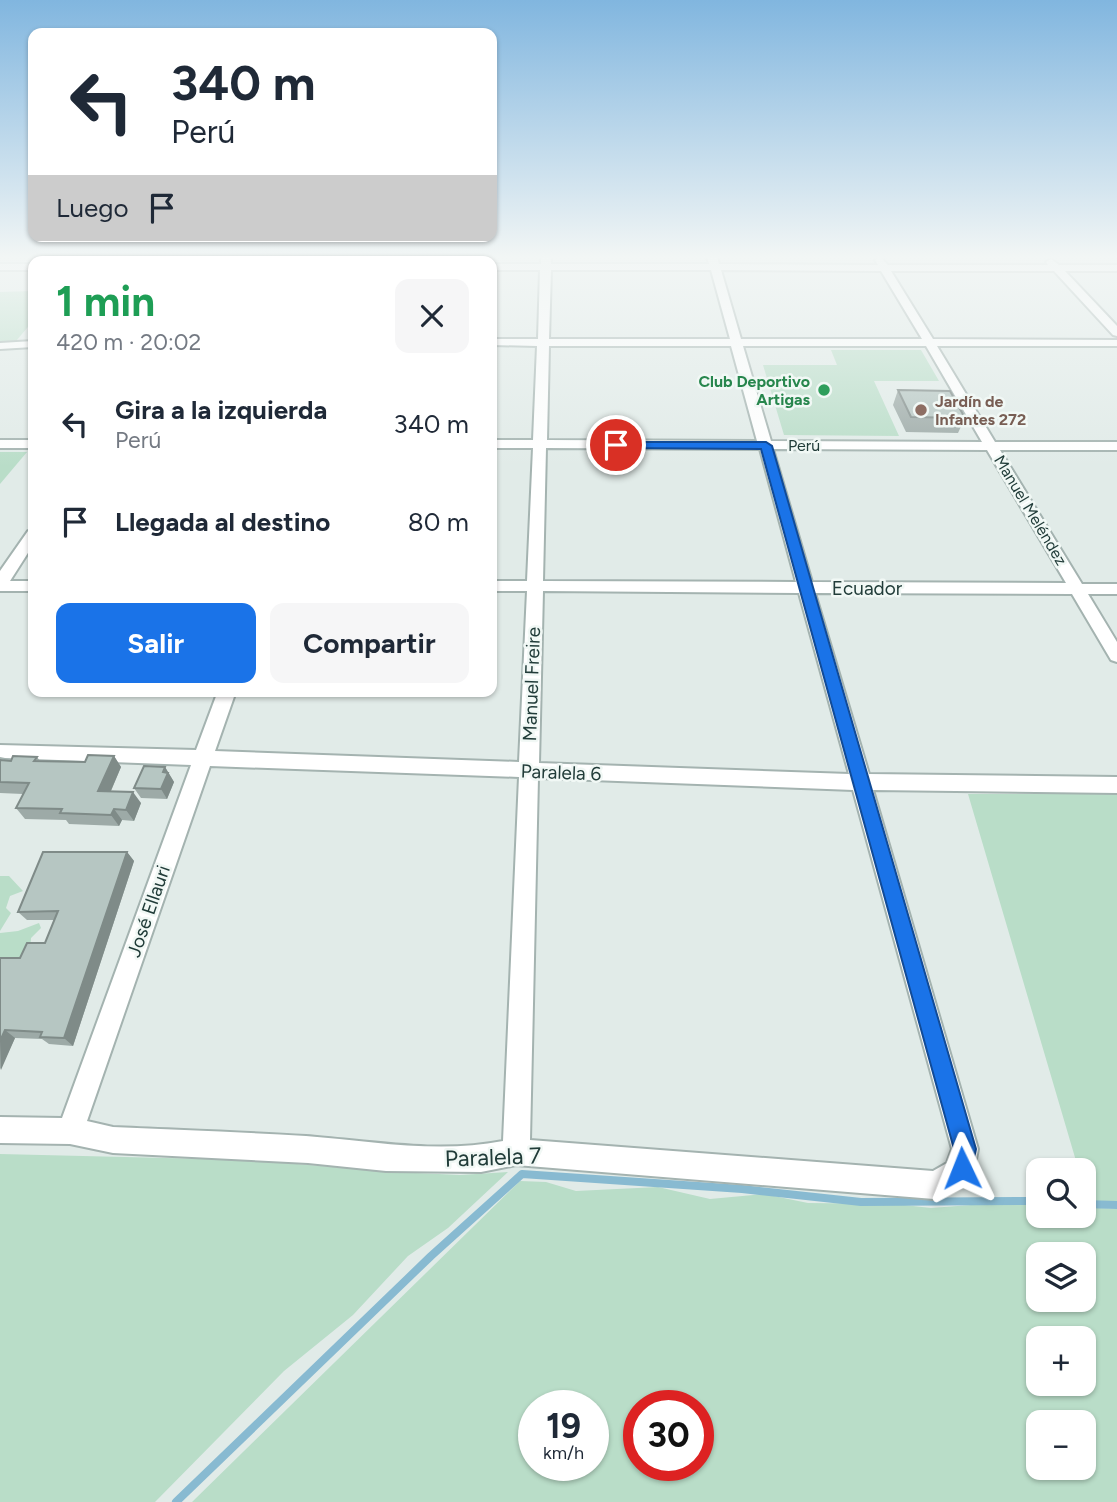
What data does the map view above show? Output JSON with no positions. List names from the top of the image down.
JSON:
{
  "streets": {
    "street": [
      "Perú",
      "Manuel Meléndez",
      "Ecuador",
      "Manuel Freire",
      "Paralela 6",
      "José Ellauri",
      "Paralela 7"
    ]
  },
  "crossings": [
    ["Perú", "Manuel Meléndez"],
    ["Perú", "Manuel Freire"],
    ["Manuel Meléndez", "Ecuador"],
    ["Ecuador", "Manuel Freire"],
    ["Manuel Freire", "Paralela 6"],
    ["Manuel Freire", "Paralela 7"],
    ["Paralela 6", "José Ellauri"],
    ["José Ellauri", "Paralela 7"]
  ],
  "places": ["Club Deportivo Artigas", "Jardín de Infantes 272"],
  "page": {
    "turn": ["340 m", "Perú"],
    "then": "Luego",
    "heading": ["1 min", "420 m · 20:02"],
    "list": [
      {
        "name": "Gira a la izquierda",
        "note": "Perú",
        "value": "340 m"
      },
      {
        "name": "Llegada al destino",
        "value": "80 m"
      }
    ],
    "buttons": ["Salir", "Compartir"],
    "map_buttons": ["+", "−"],
    "speed": "19 km/h",
    "limit": "30"
  }
}
